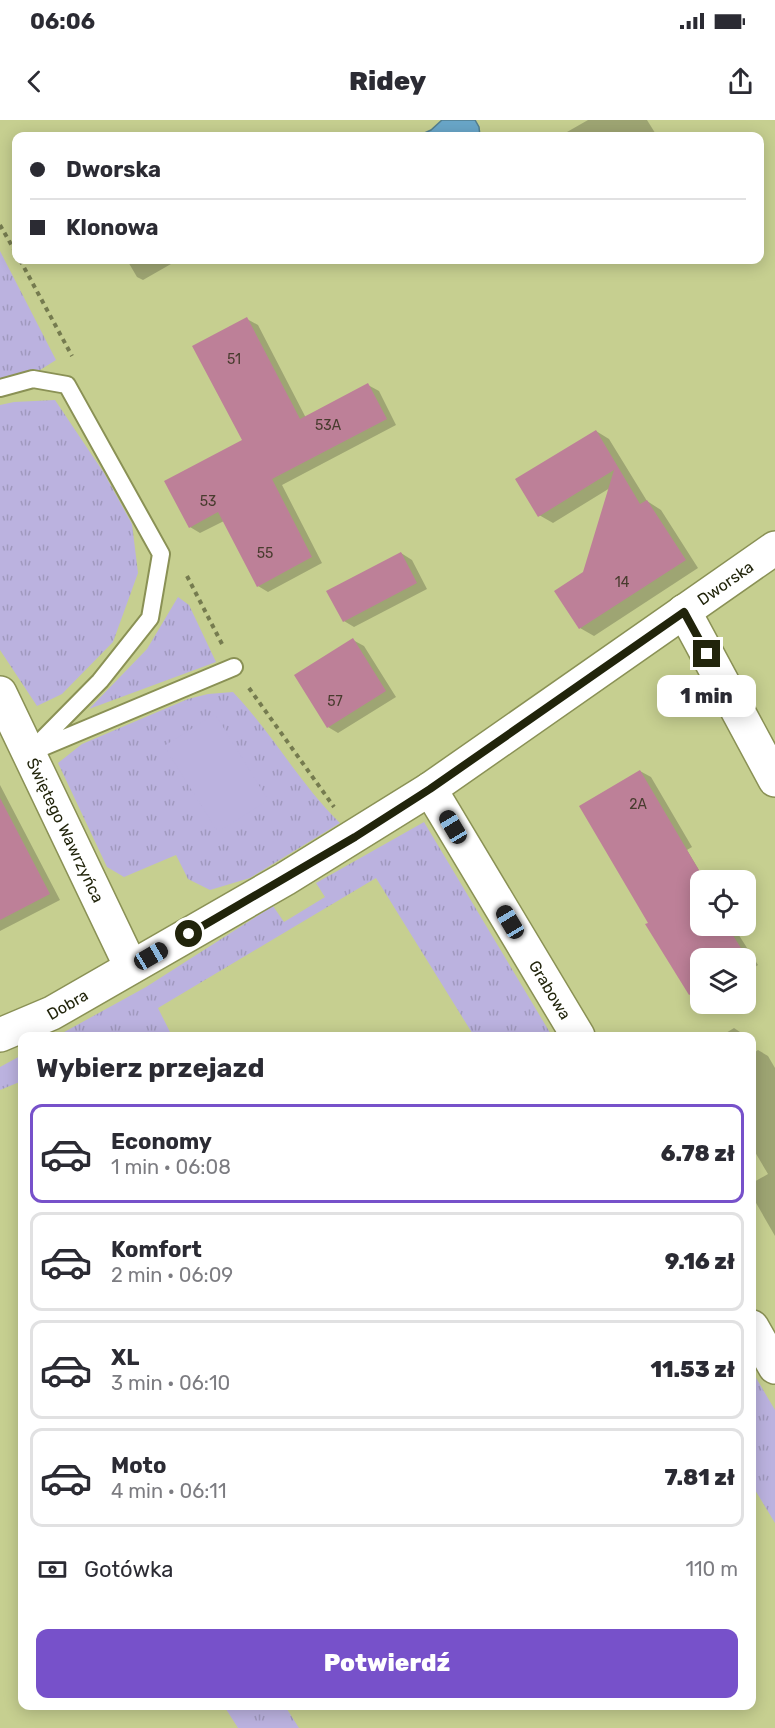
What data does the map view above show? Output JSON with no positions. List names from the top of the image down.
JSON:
{
  "streets": {
    "street": [
      "Dworska",
      "Świętego Wawrzyńca",
      "Grabowa",
      "Dobra"
    ]
  },
  "crossings": [
    ["Dworska", "Świętego Wawrzyńca"],
    ["Dworska", "Grabowa"],
    ["Dworska", "Dobra"],
    ["Świętego Wawrzyńca", "Dobra"]
  ],
  "house_numbers": [
    "51",
    "53A",
    "53",
    "55",
    "14",
    "57",
    "2A"
  ],
  "page": {
    "status": "06:06",
    "header": "Ridey",
    "banner": ["Dworska", "Klonowa"],
    "bubble": "1 min",
    "heading": "Wybierz przejazd",
    "list": [
      {
        "name": "Economy",
        "note": "1 min · 06:08",
        "value": "6.78 zł"
      },
      {
        "name": "Komfort",
        "note": "2 min · 06:09",
        "value": "9.16 zł"
      },
      {
        "name": "XL",
        "note": "3 min · 06:10",
        "value": "11.53 zł"
      },
      {
        "name": "Moto",
        "note": "4 min · 06:11",
        "value": "7.81 zł"
      }
    ],
    "pay": ["Gotówka", "110 m"],
    "buttons": "Potwierdź"
  }
}
